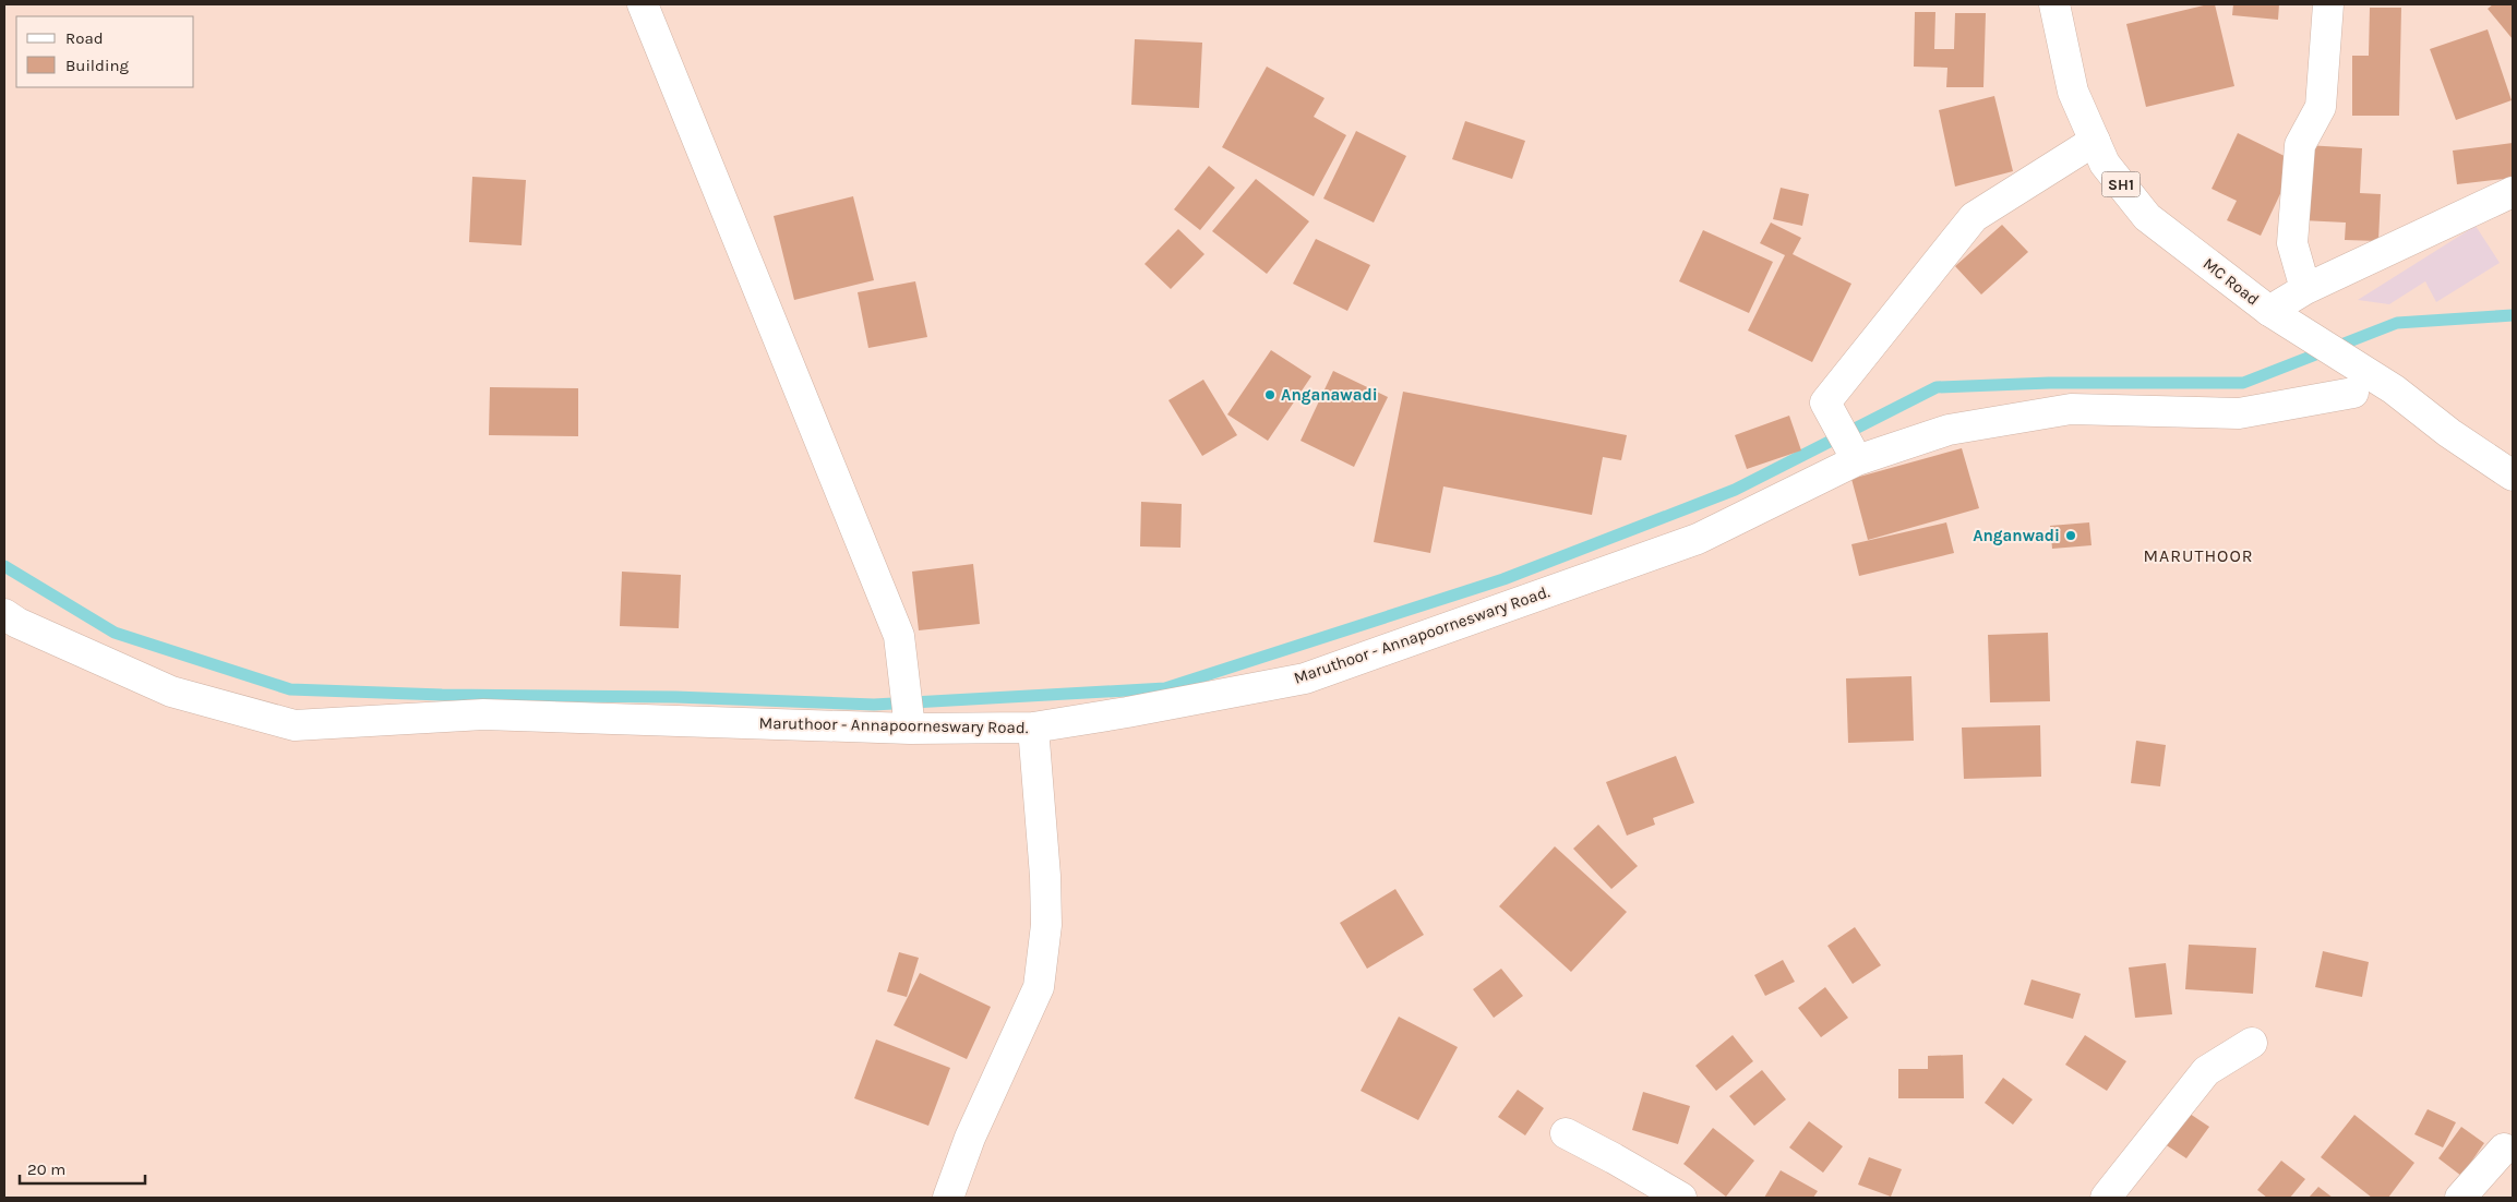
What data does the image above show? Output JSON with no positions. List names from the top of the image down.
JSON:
{
  "streets": {
    "street": ["SH1", "MC Road", "Maruthoor - Annapoorneswary Road."]
  },
  "districts": ["MARUTHOOR"],
  "places": ["Anganawadi", "Anganwadi"],
  "legend": ["Road", "Building"],
  "scale_bar": "20 m"
}
